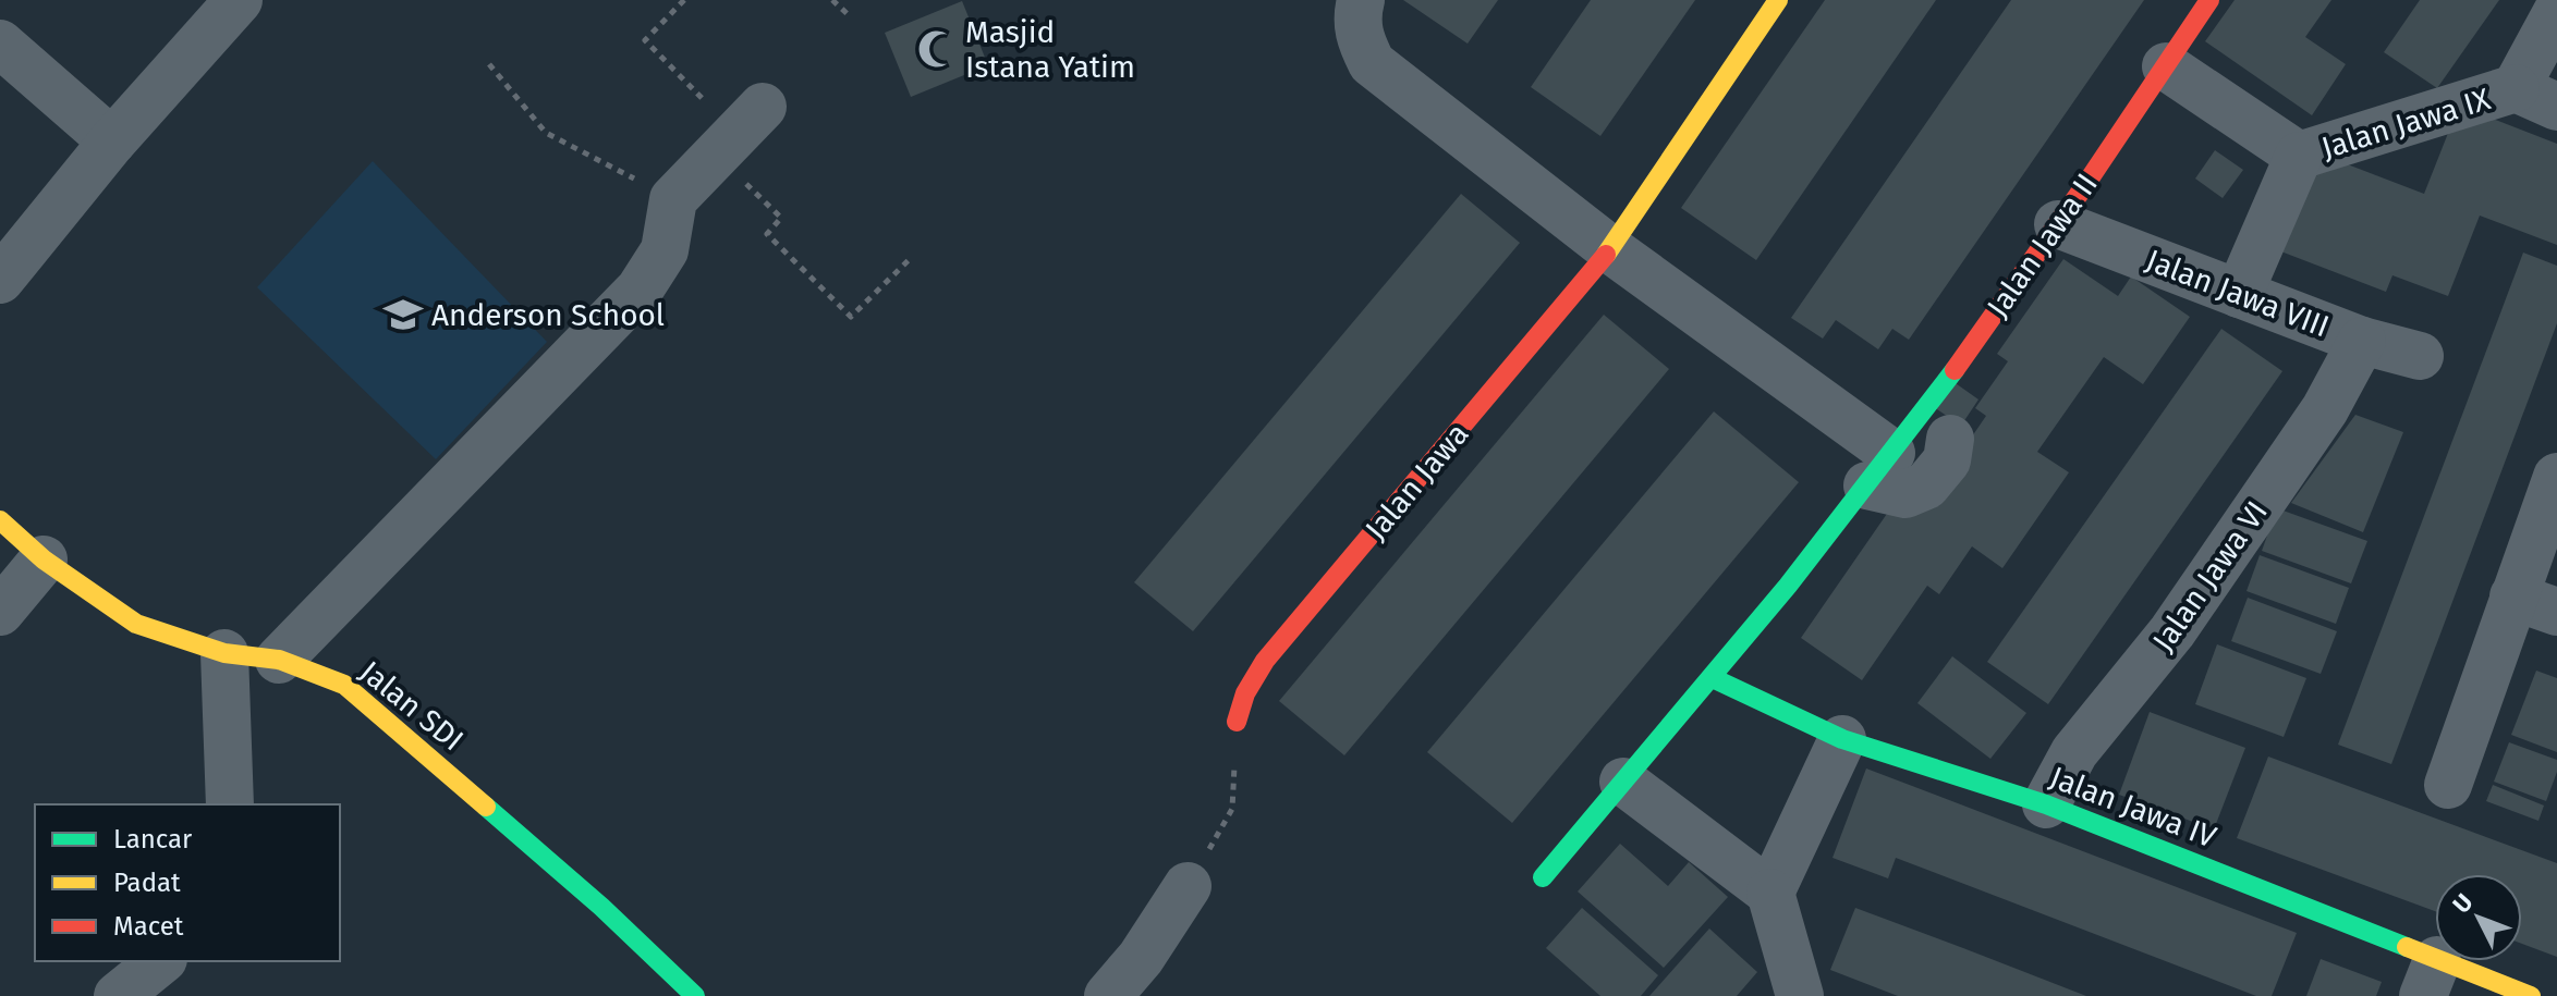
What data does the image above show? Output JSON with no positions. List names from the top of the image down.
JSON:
{
  "streets": {
    "street": [
      "Jalan Jawa IX",
      "Jalan Jawa II",
      "Jalan Jawa VIII",
      "Jalan Jawa",
      "Jalan Jawa VI",
      "Jalan SDI",
      "Jalan Jawa IV"
    ]
  },
  "crossings": [
    ["Jalan Jawa IX", "Jalan Jawa II"],
    ["Jalan Jawa II", "Jalan Jawa VIII"],
    ["Jalan Jawa II", "Jalan Jawa IV"],
    ["Jalan Jawa VIII", "Jalan Jawa VI"],
    ["Jalan Jawa VI", "Jalan Jawa IV"]
  ],
  "places": {
    "mosque": ["Masjid Istana Yatim"],
    "school or university": ["Anderson School"]
  },
  "legend": ["Lancar", "Padat", "Macet"],
  "north": "top left"
}
